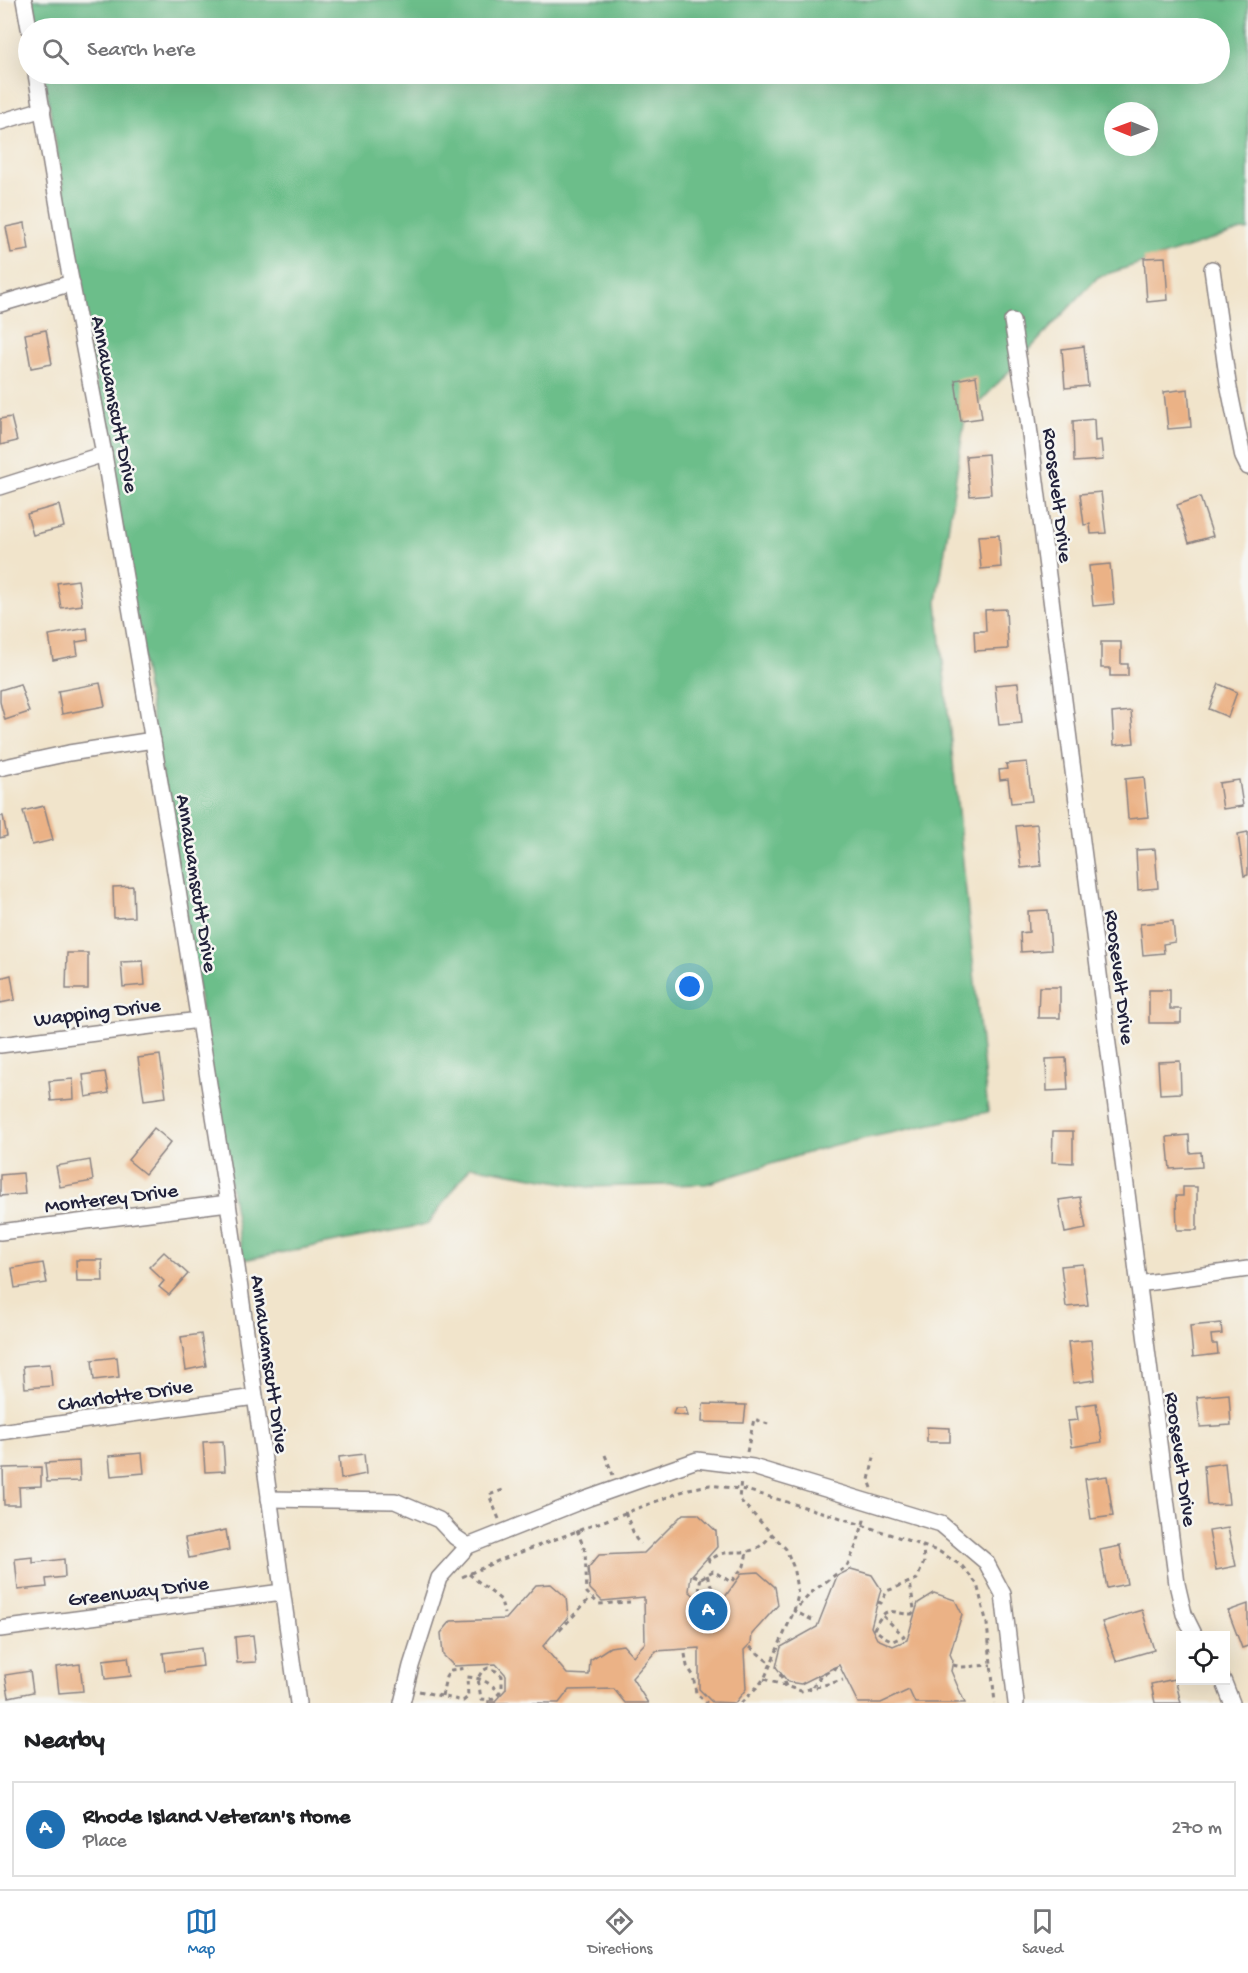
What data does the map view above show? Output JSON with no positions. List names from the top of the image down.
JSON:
{
  "streets": {
    "street": [
      "Annawamscutt Drive",
      "Roosevelt Drive",
      "Wapping Drive",
      "Monterey Drive",
      "Charlotte Drive",
      "Greenway Drive"
    ]
  },
  "crossings": [
    ["Annawamscutt Drive", "Wapping Drive"],
    ["Annawamscutt Drive", "Monterey Drive"],
    ["Annawamscutt Drive", "Charlotte Drive"],
    ["Annawamscutt Drive", "Greenway Drive"]
  ],
  "north": "left",
  "page": {
    "search": "Search here",
    "pins": "A",
    "heading": "Nearby",
    "list": [
      {
        "mark": "A",
        "name": "Rhode Island Veteran's Home",
        "note": "Place",
        "value": "270 m"
      }
    ],
    "nav": ["Map", "Directions", "Saved"]
  }
}
